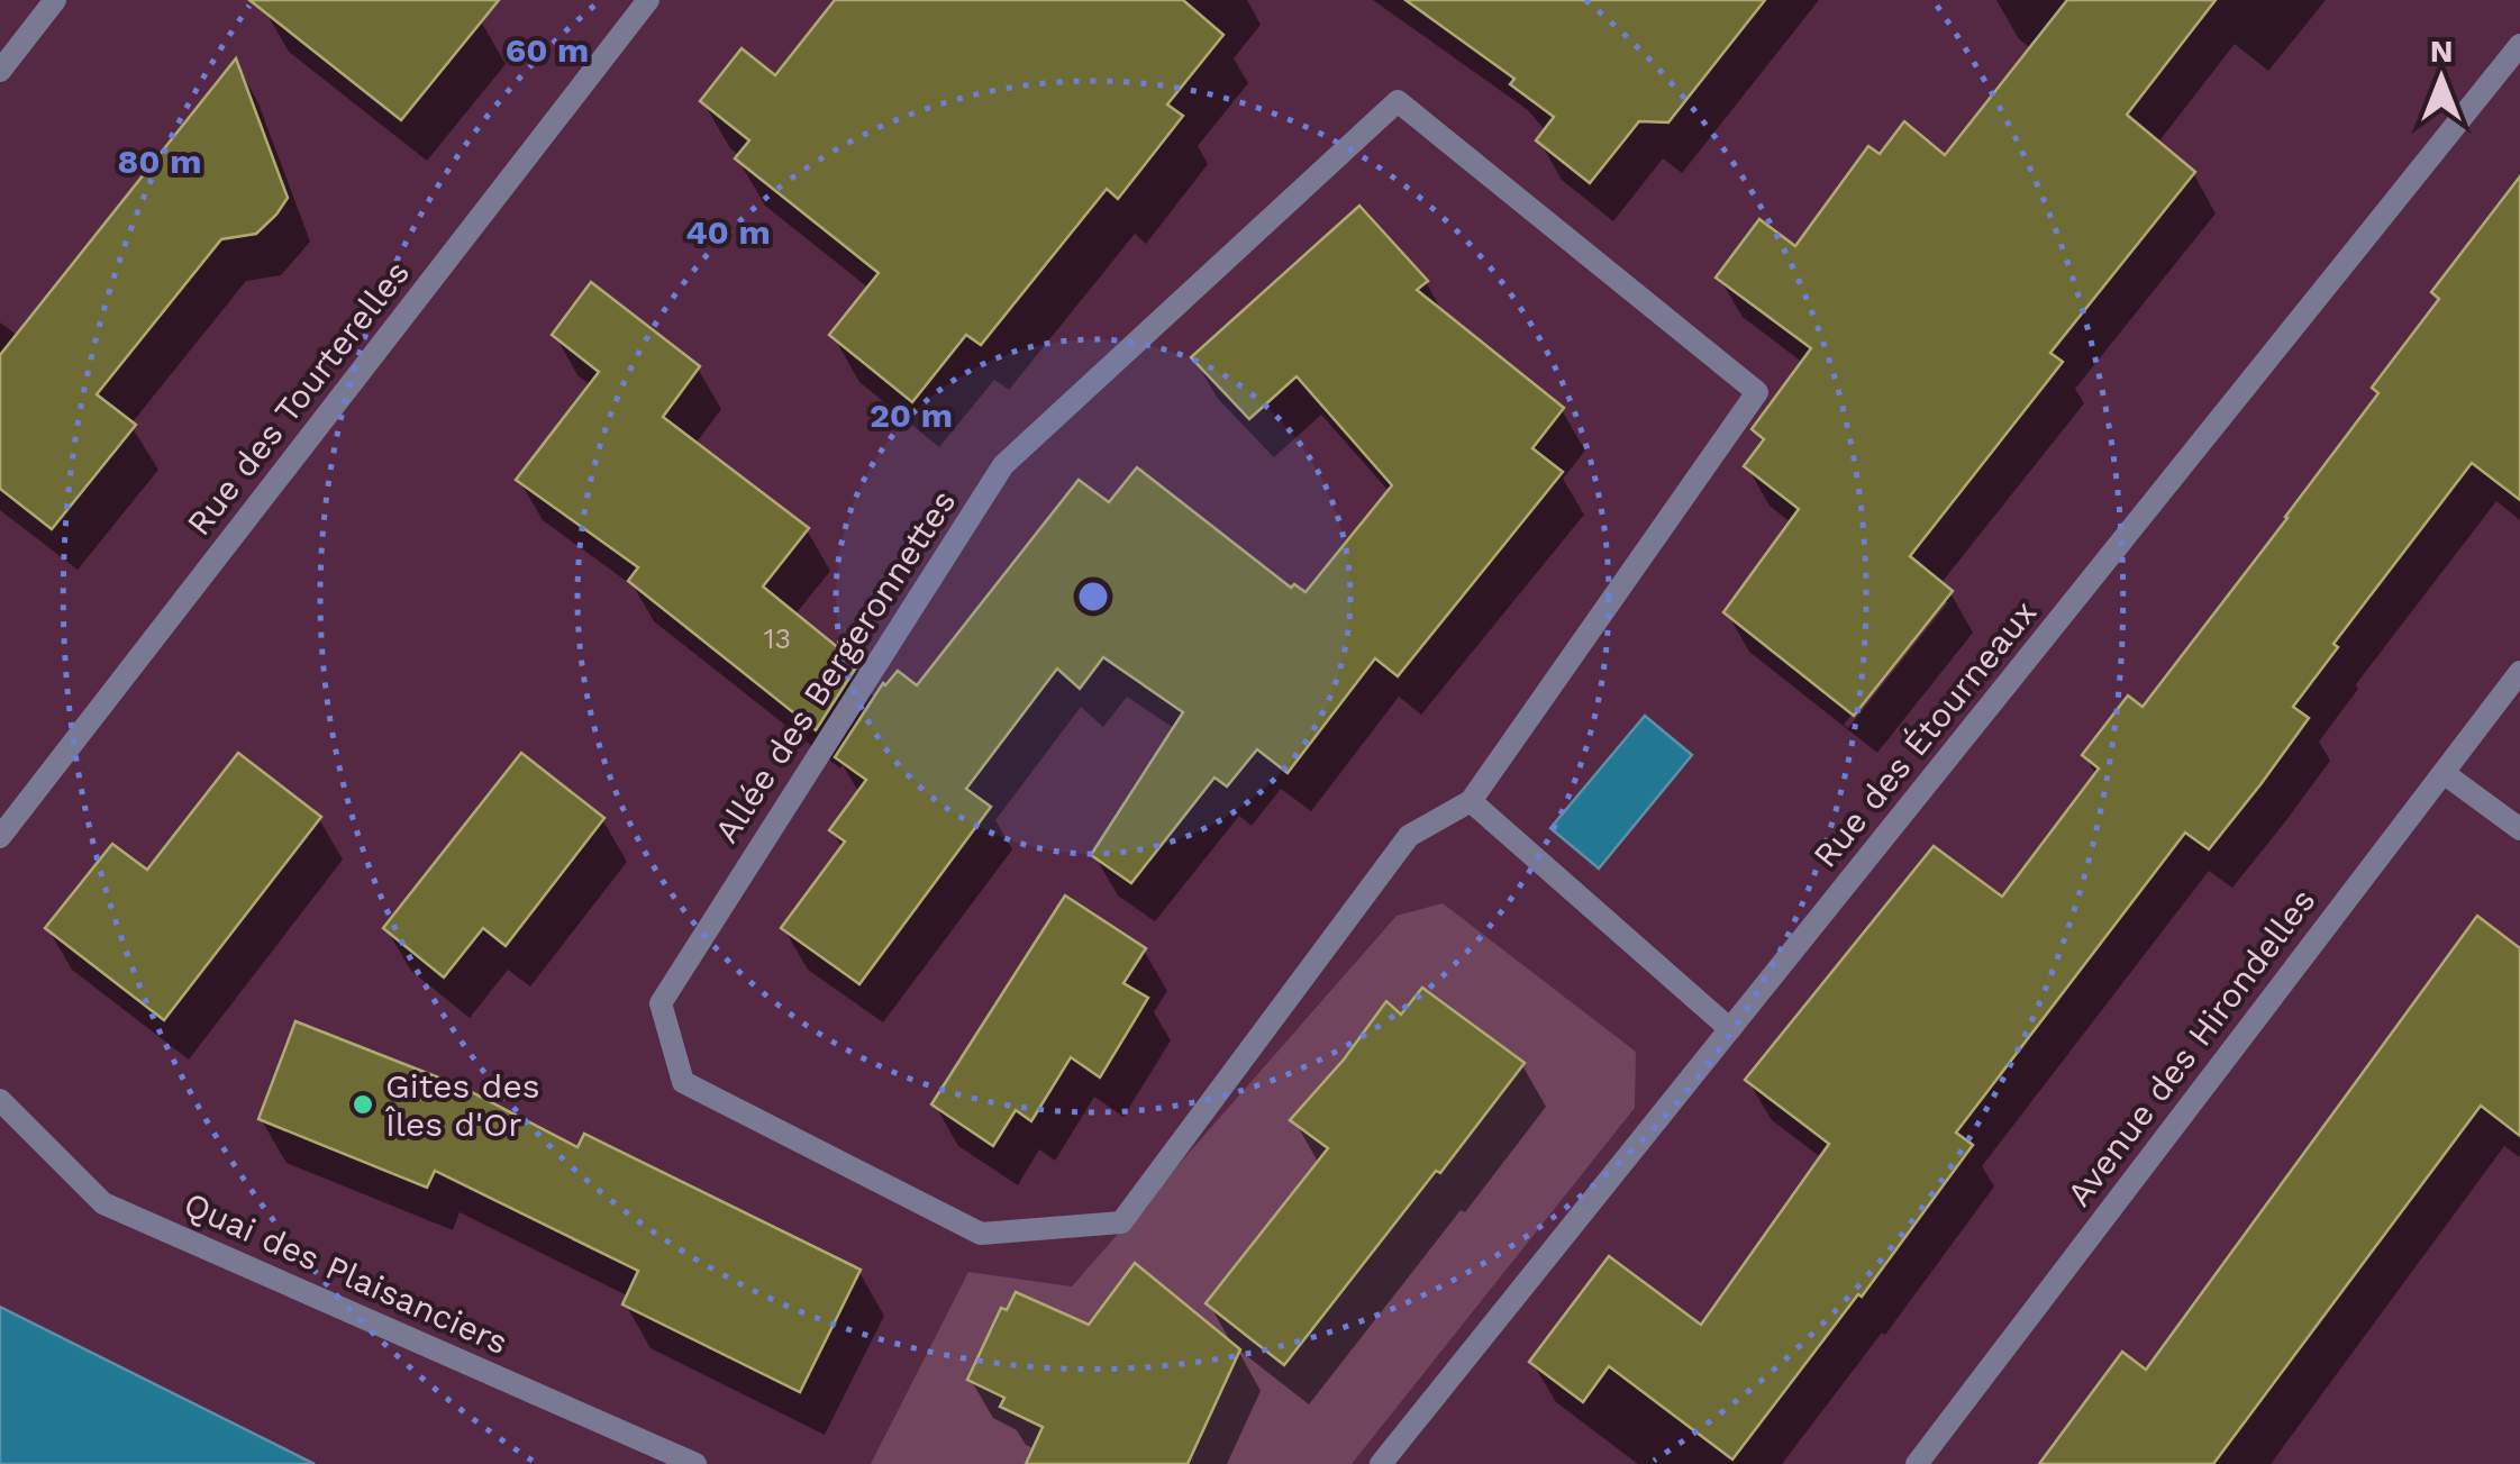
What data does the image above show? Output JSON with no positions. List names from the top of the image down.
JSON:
{
  "streets": {
    "street": [
      "Rue des Tourterelles",
      "Allée des Bergeronnettes",
      "Rue des Étourneaux",
      "Avenue des Hirondelles",
      "Quai des Plaisanciers"
    ]
  },
  "places": ["Gites des Îles d'Or"],
  "house_numbers": ["13"],
  "north": "top",
  "rings": [
    "60 m",
    "80 m",
    "40 m",
    "20 m"
  ]
}
